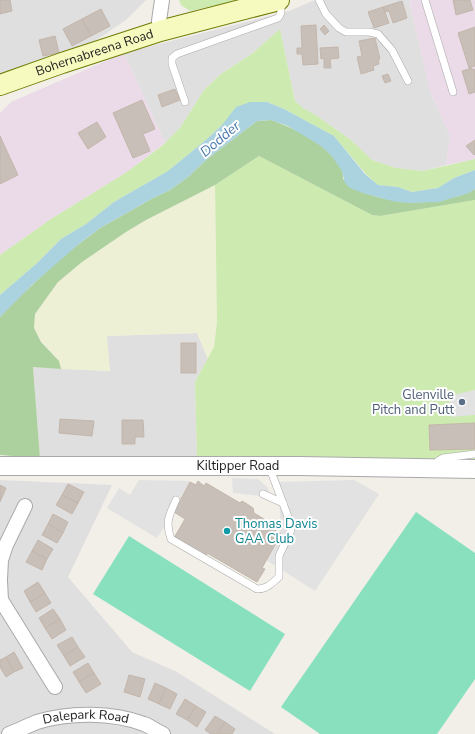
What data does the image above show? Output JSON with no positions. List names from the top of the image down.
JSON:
{
  "streets": {
    "main road": ["Bohernabreena Road"],
    "street": ["Kiltipper Road", "Dalepark Road"]
  },
  "water": ["Dodder"],
  "places": ["Glenville Pitch and Putt", "Thomas Davis GAA Club"]
}
